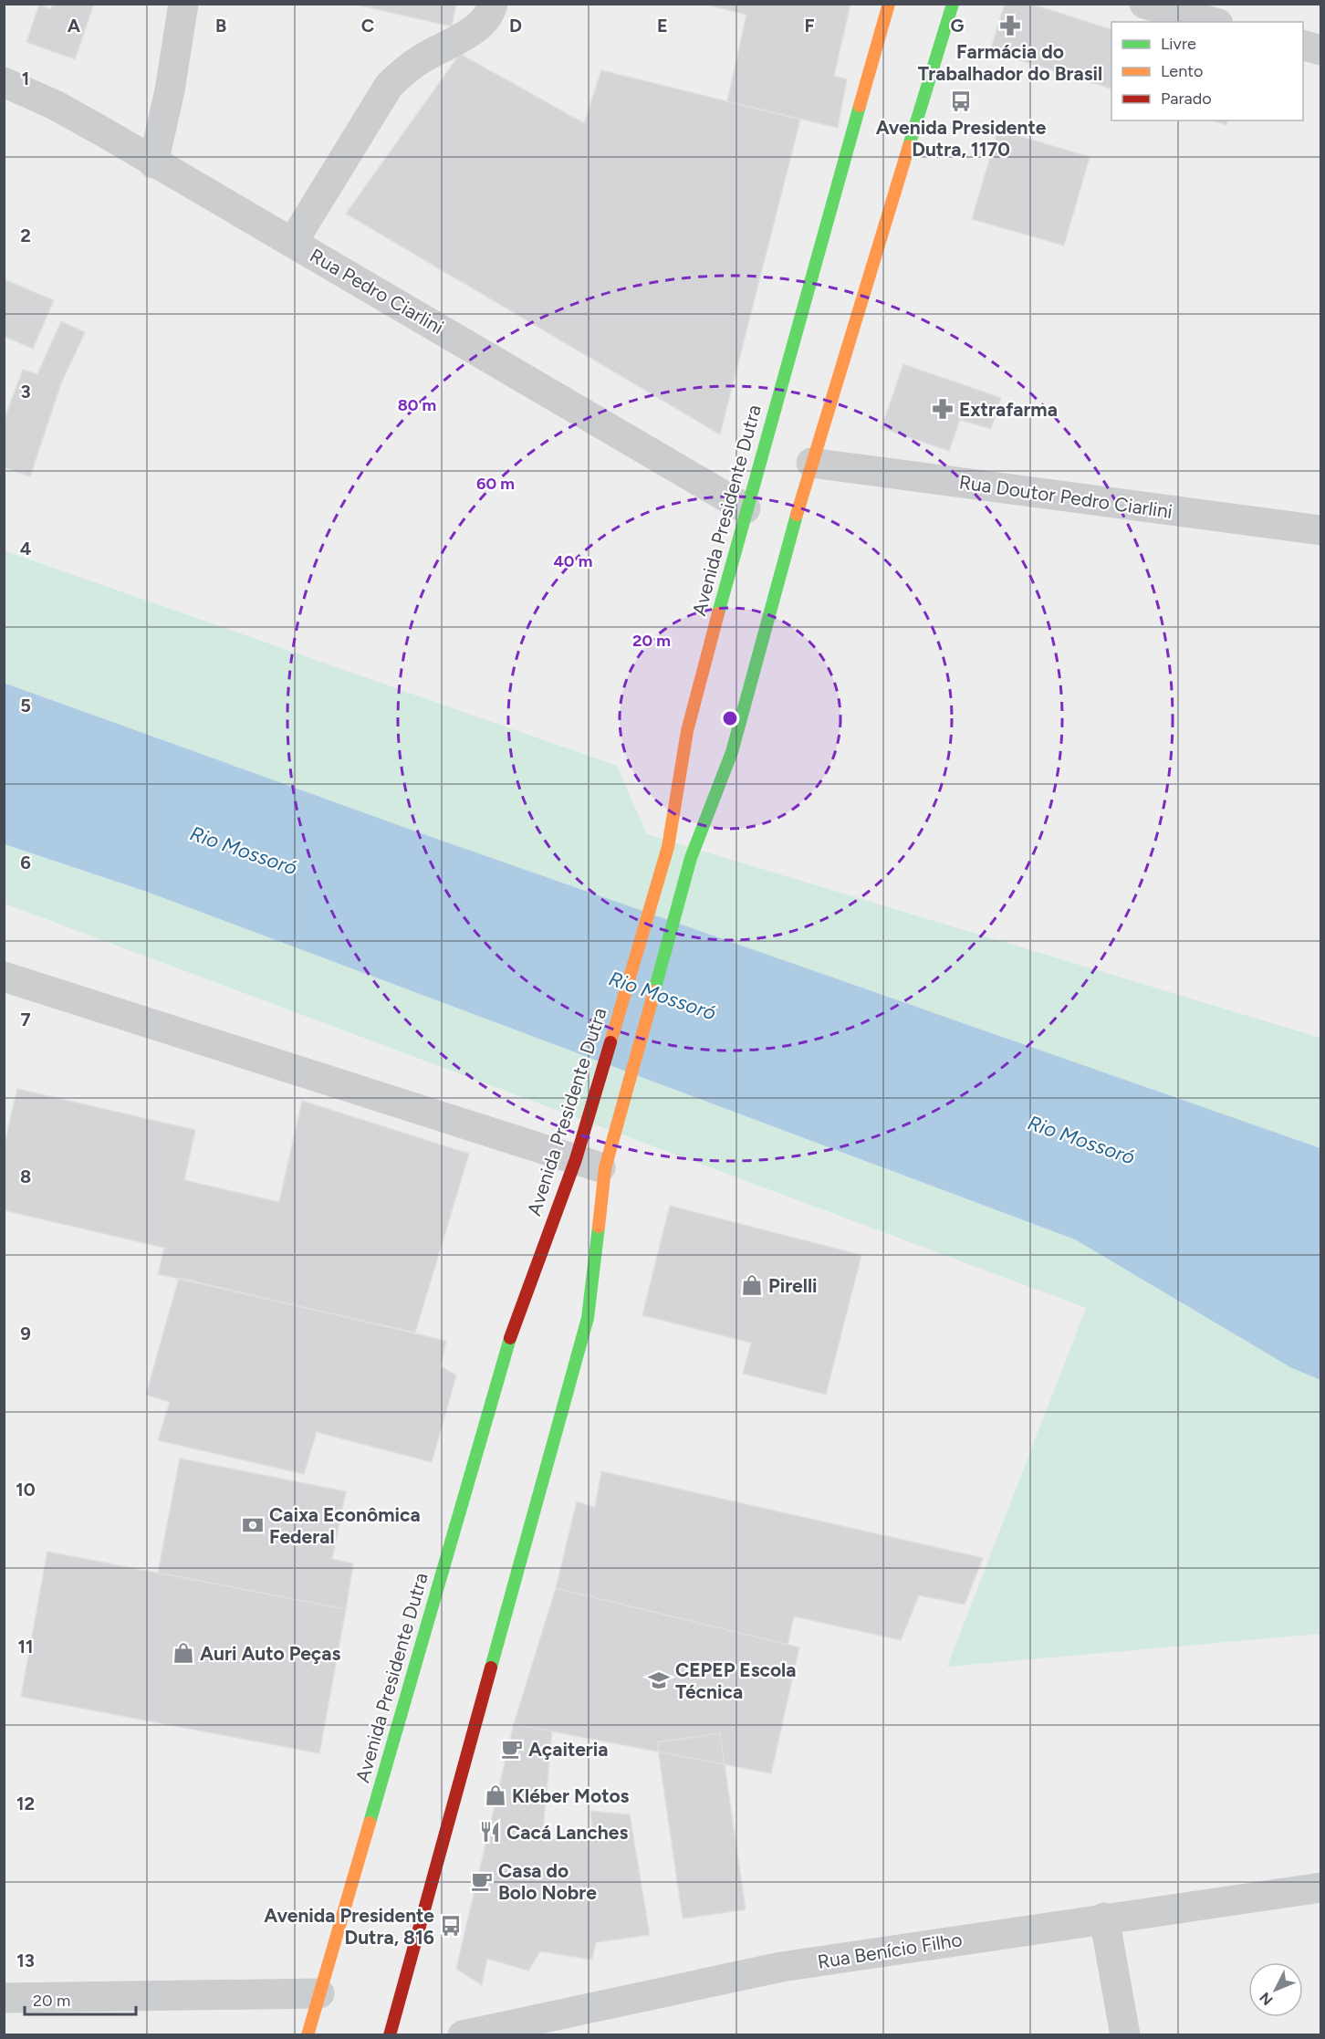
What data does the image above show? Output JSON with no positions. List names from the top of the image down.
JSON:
{
  "streets": {
    "main road": ["Avenida Presidente Dutra"],
    "street": ["Rua Pedro Ciarlini", "Rua Doutor Pedro Ciarlini", "Rua Benício Filho"]
  },
  "crossings": [
    ["Rua Pedro Ciarlini", "Avenida Presidente Dutra"]
  ],
  "water": ["Rio Mossoró"],
  "places": {
    "pharmacy": ["Farmácia do Trabalhador do Brasil", "Extrafarma"],
    "bus stop": ["Avenida Presidente Dutra, 1170", "Avenida Presidente Dutra, 816"],
    "shop": ["Pirelli", "Auri Auto Peças", "Kléber Motos"],
    "bank": ["Caixa Econômica Federal"],
    "school or university": ["CEPEP Escola Técnica"],
    "cafe": ["Açaiteria", "Casa do Bolo Nobre"],
    "restaurant": ["Cacá Lanches"]
  },
  "legend": ["Livre", "Lento", "Parado"],
  "scale_bar": "20 m",
  "north": "bottom left",
  "grid": {
    "columns": [
      "A",
      "B",
      "C",
      "D",
      "E",
      "F",
      "G"
    ],
    "rows": [
      "1",
      "2",
      "3",
      "4",
      "5",
      "6",
      "7",
      "8",
      "9",
      "10",
      "11",
      "12",
      "13"
    ]
  },
  "rings": [
    "80 m",
    "60 m",
    "40 m",
    "20 m"
  ]
}
